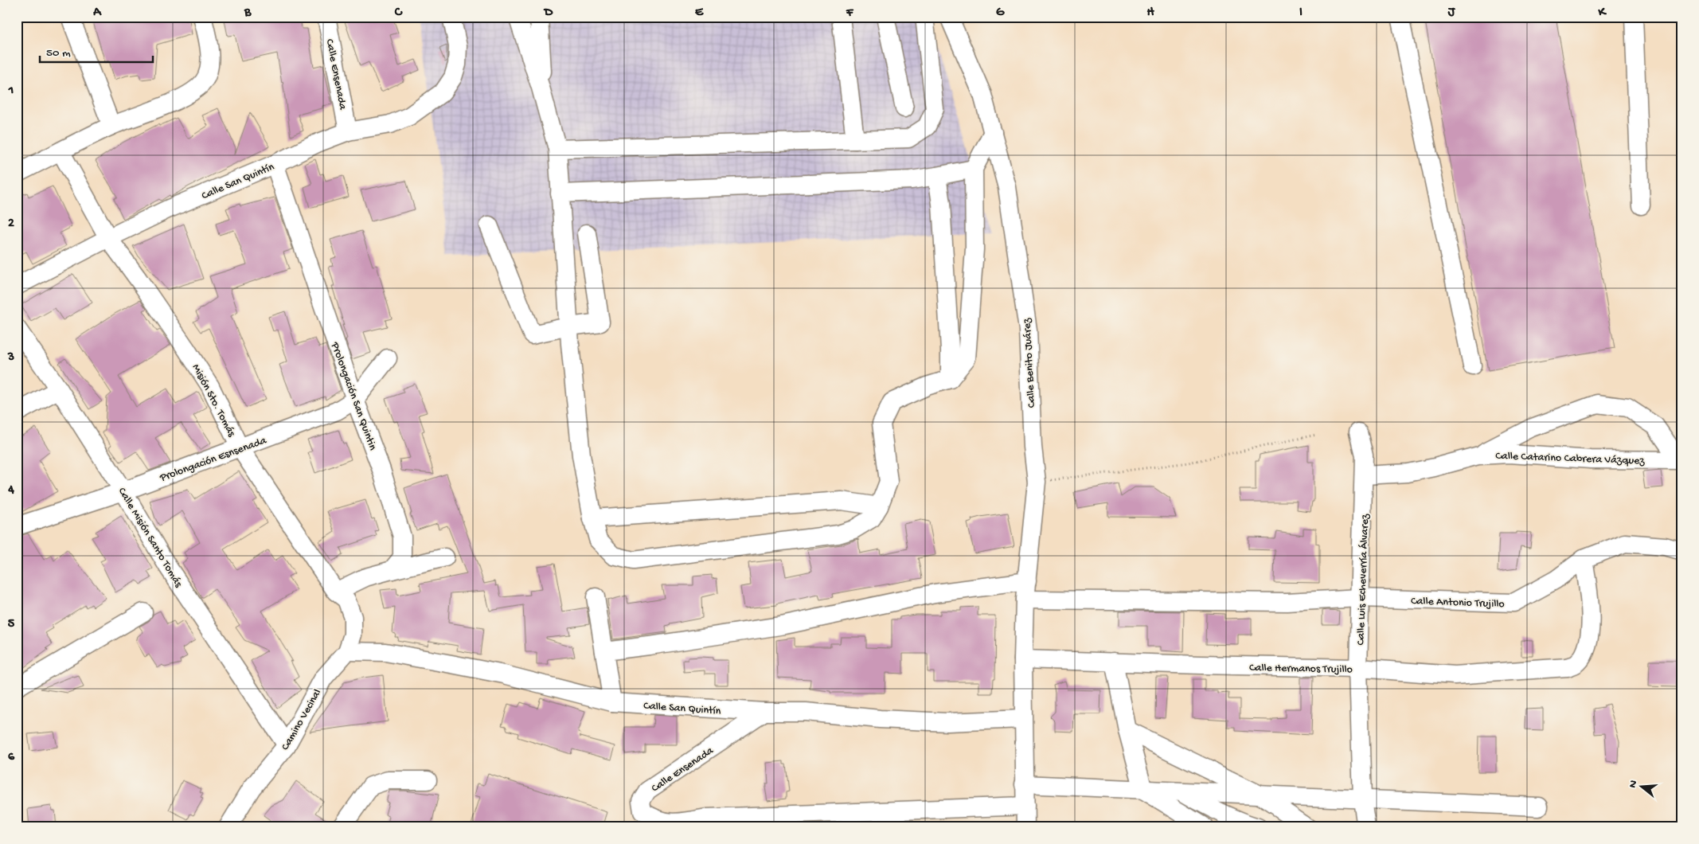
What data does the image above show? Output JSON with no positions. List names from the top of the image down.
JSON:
{
  "streets": {
    "street": [
      "Calle Ensenada",
      "Calle San Quintín",
      "Calle Benito Juárez",
      "Prolongación San Quintin",
      "Misión Sto. Tomás",
      "Calle Catarino Cabrera Vázquez",
      "Prolongación Esnsenada",
      "Calle Misión Santo Tomás",
      "Calle Luis Echeverría Álvarez",
      "Calle Antonio Trujillo",
      "Calle Hermanos Trujillo",
      "Camino Vecinal"
    ]
  },
  "crossings": [
    ["Calle Ensenada", "Calle San Quintín"],
    ["Calle San Quintín", "Calle Benito Juárez"],
    ["Calle San Quintín", "Prolongación San Quintin"],
    ["Calle San Quintín", "Misión Sto. Tomás"],
    ["Calle San Quintín", "Camino Vecinal"],
    ["Calle Benito Juárez", "Calle Antonio Trujillo"],
    ["Calle Benito Juárez", "Calle Hermanos Trujillo"],
    ["Prolongación San Quintin", "Prolongación Esnsenada"],
    ["Misión Sto. Tomás", "Prolongación Esnsenada"],
    ["Misión Sto. Tomás", "Camino Vecinal"],
    ["Calle Catarino Cabrera Vázquez", "Calle Luis Echeverría Álvarez"],
    ["Prolongación Esnsenada", "Calle Misión Santo Tomás"],
    ["Calle Misión Santo Tomás", "Camino Vecinal"],
    ["Calle Luis Echeverría Álvarez", "Calle Antonio Trujillo"],
    ["Calle Luis Echeverría Álvarez", "Calle Hermanos Trujillo"],
    ["Calle Antonio Trujillo", "Calle Hermanos Trujillo"]
  ],
  "scale_bar": "50 m",
  "north": "left",
  "grid": {
    "columns": [
      "A",
      "B",
      "C",
      "D",
      "E",
      "F",
      "G",
      "H",
      "I",
      "J",
      "K"
    ],
    "rows": [
      "1",
      "2",
      "3",
      "4",
      "5",
      "6"
    ]
  }
}
